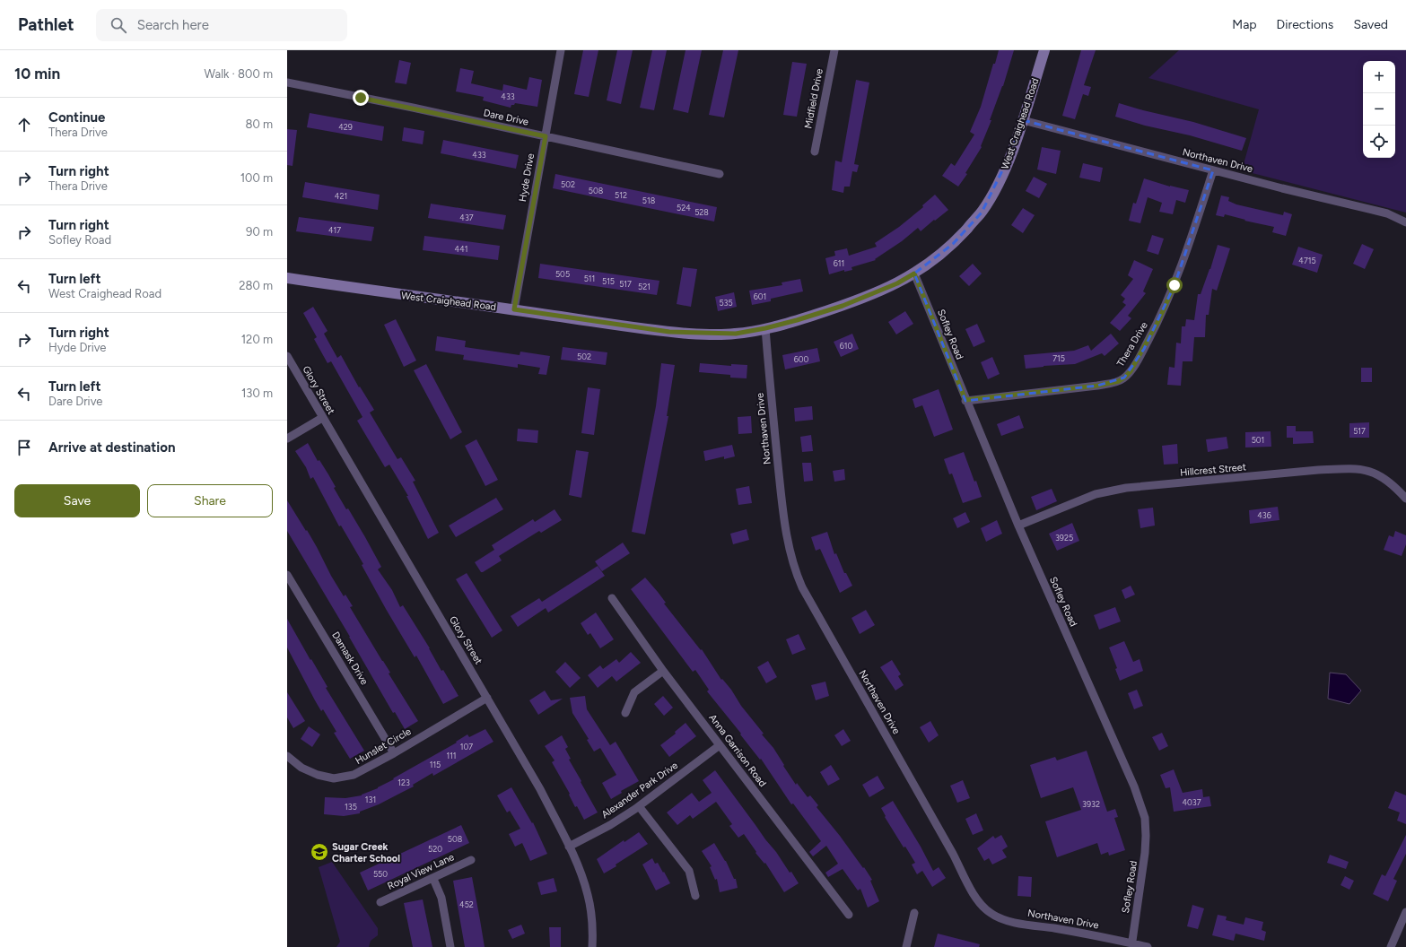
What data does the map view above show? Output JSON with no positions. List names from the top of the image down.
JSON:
{
  "streets": {
    "street": [
      "Midfield Drive",
      "Dare Drive",
      "West Craighead Road",
      "Northaven Drive",
      "Hyde Drive",
      "Sofley Road",
      "Thera Drive",
      "Glory Street",
      "Hillcrest Street",
      "Damask Drive",
      "Hunslet Circle",
      "Anna Garrison Road",
      "Alexander Park Drive",
      "Royal View Lane"
    ]
  },
  "crossings": [
    ["Dare Drive", "Hyde Drive"],
    ["West Craighead Road", "Northaven Drive"],
    ["West Craighead Road", "Hyde Drive"],
    ["West Craighead Road", "Sofley Road"],
    ["Northaven Drive", "Sofley Road"],
    ["Northaven Drive", "Thera Drive"],
    ["Sofley Road", "Thera Drive"],
    ["Sofley Road", "Hillcrest Street"],
    ["Glory Street", "Hunslet Circle"],
    ["Glory Street", "Alexander Park Drive"],
    ["Damask Drive", "Hunslet Circle"],
    ["Anna Garrison Road", "Alexander Park Drive"]
  ],
  "places": {
    "school or university": ["Sugar Creek Charter School"]
  },
  "house_numbers": [
    "433",
    "429",
    "433",
    "502",
    "508",
    "512",
    "421",
    "518",
    "524",
    "528",
    "437",
    "417",
    "441",
    "4715",
    "611",
    "505",
    "511",
    "515",
    "517",
    "521",
    "601",
    "535",
    "610",
    "502",
    "715",
    "600",
    "517",
    "501",
    "436",
    "3925",
    "107",
    "111",
    "115",
    "123",
    "131",
    "4037",
    "3932",
    "135",
    "508",
    "520",
    "550",
    "452"
  ],
  "page": {
    "header": "Pathlet",
    "search": "Search here",
    "nav": ["Map", "Directions", "Saved"],
    "heading": ["10 min", "Walk · 800 m"],
    "map_buttons": ["+", "−"],
    "list": [
      ["Continue", "Thera Drive", "80 m"],
      ["Turn right", "Thera Drive", "100 m"],
      ["Turn right", "Sofley Road", "90 m"],
      ["Turn left", "West Craighead Road", "280 m"],
      ["Turn right", "Hyde Drive", "120 m"],
      ["Turn left", "Dare Drive", "130 m"],
      "Arrive at destination"
    ],
    "buttons": ["Save", "Share"]
  }
}
